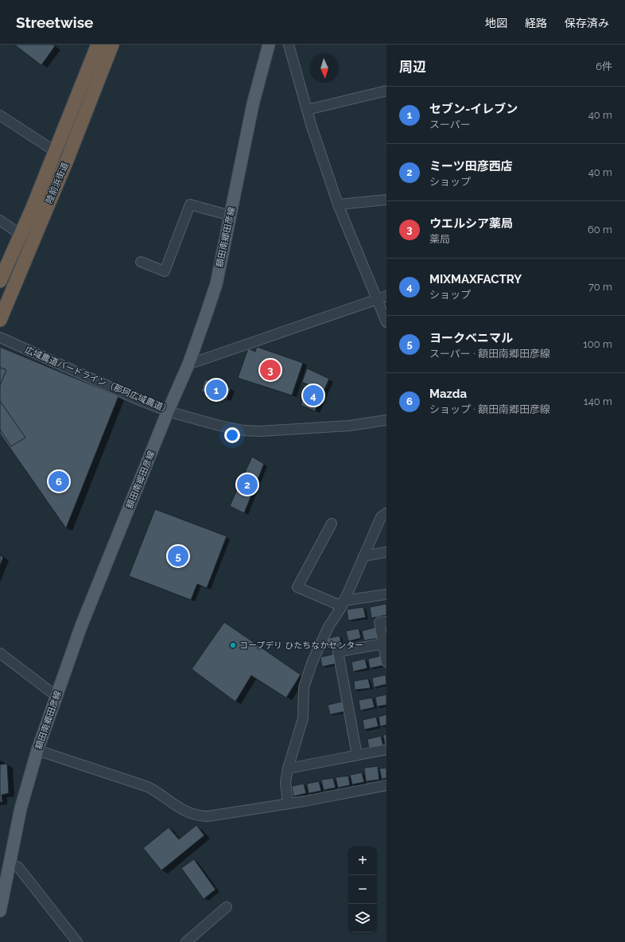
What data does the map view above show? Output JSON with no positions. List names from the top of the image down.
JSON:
{
  "streets": {
    "highway": ["陸前浜街道"],
    "main road": ["額田南郷田彦線"],
    "street": ["広域農道バードライン（那珂広域農道）"]
  },
  "crossings": [
    ["額田南郷田彦線", "広域農道バードライン（那珂広域農道）"]
  ],
  "places": ["コープデリ ひたちなかセンター"],
  "north": "bottom",
  "page": {
    "header": "Streetwise",
    "nav": ["地図", "経路", "保存済み"],
    "heading": ["周辺", "6件"],
    "list": [
      {
        "mark": "1",
        "name": "セブン-イレブン",
        "note": "スーパー",
        "value": "40 m"
      },
      {
        "mark": "2",
        "name": "ミーツ田彦西店",
        "note": "ショップ",
        "value": "40 m"
      },
      {
        "mark": "3",
        "name": "ウエルシア薬局",
        "note": "薬局",
        "value": "60 m"
      },
      {
        "mark": "4",
        "name": "MIXMAXFACTRY",
        "note": "ショップ",
        "value": "70 m"
      },
      {
        "mark": "5",
        "name": "ヨークベニマル",
        "note": "スーパー · 額田南郷田彦線",
        "value": "100 m"
      },
      {
        "mark": "6",
        "name": "Mazda",
        "note": "ショップ · 額田南郷田彦線",
        "value": "140 m"
      }
    ],
    "pins": [
      "3",
      "1",
      "4",
      "6",
      "2",
      "5"
    ],
    "map_buttons": ["+", "−"]
  }
}
